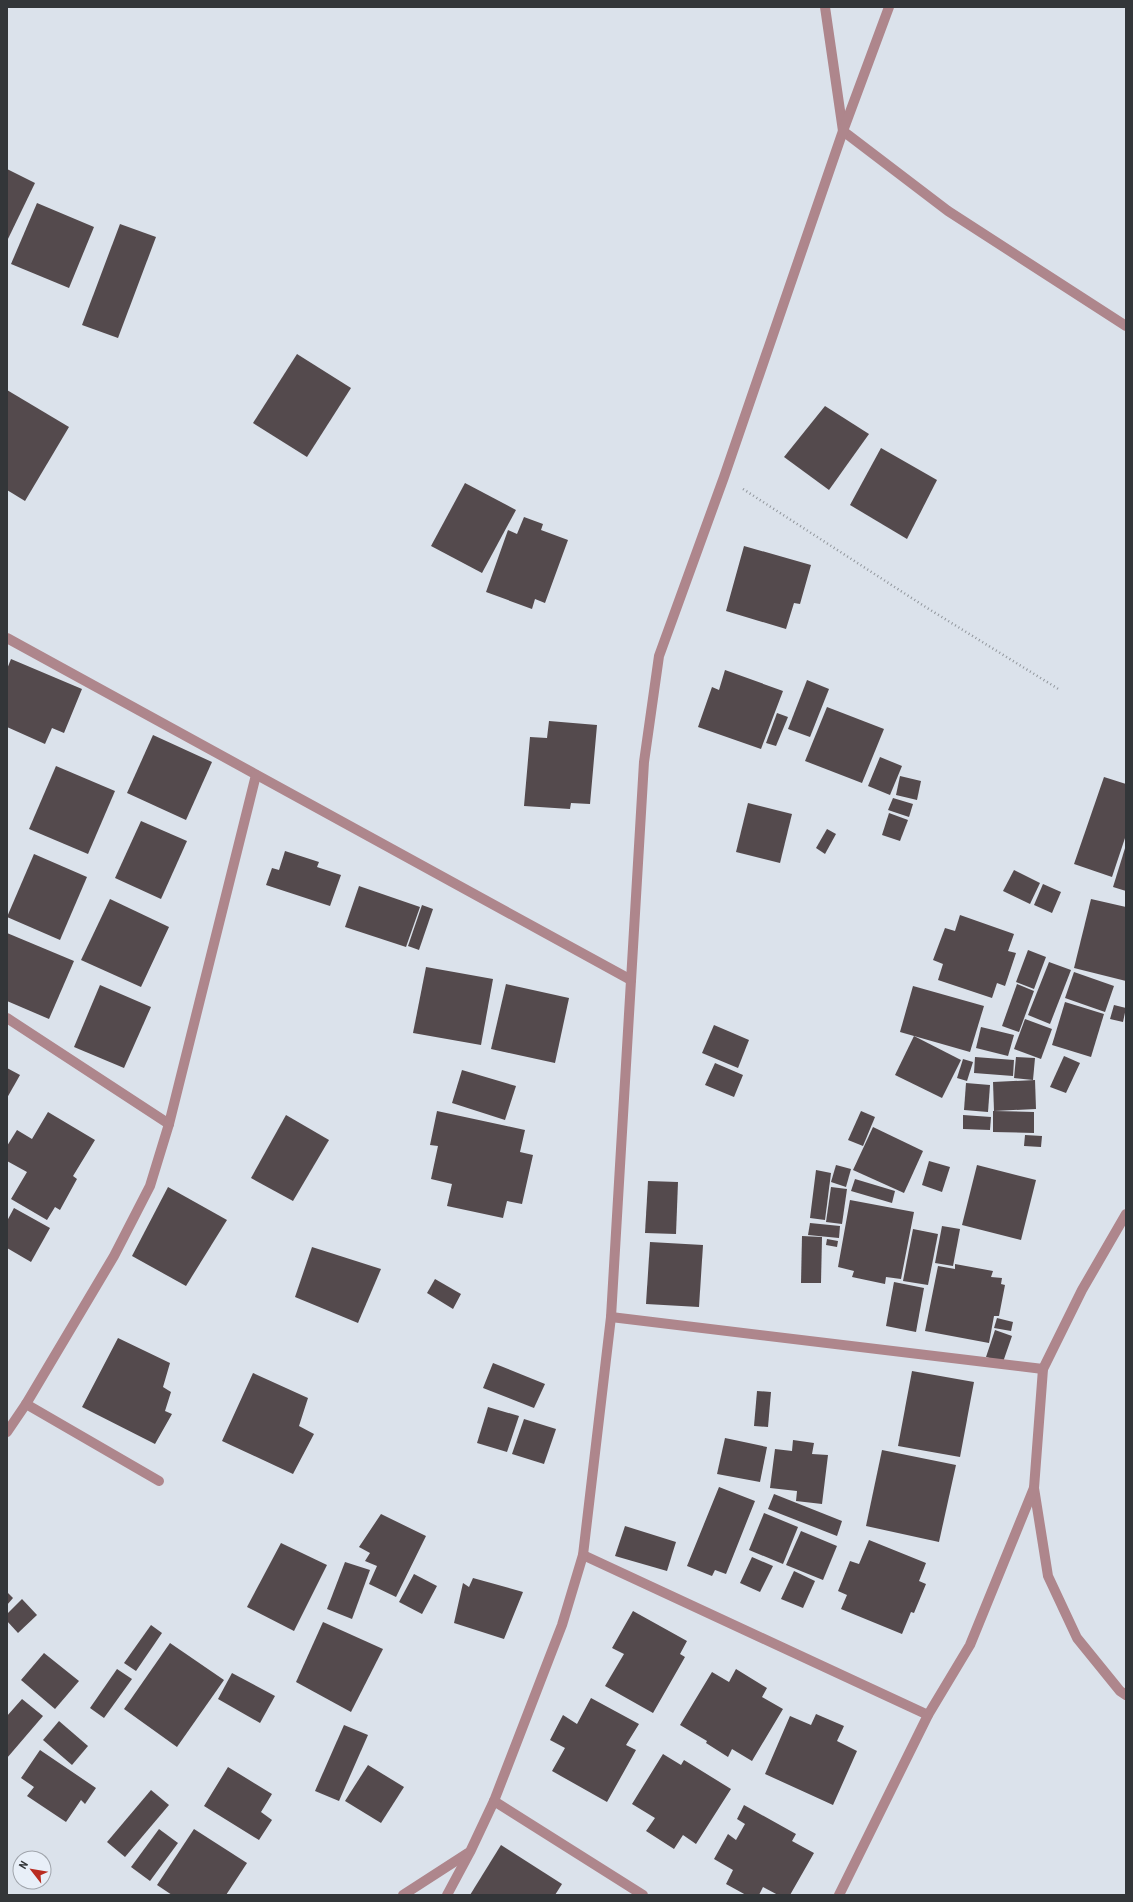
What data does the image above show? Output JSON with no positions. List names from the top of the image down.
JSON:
{
  "north": "top left"
}
